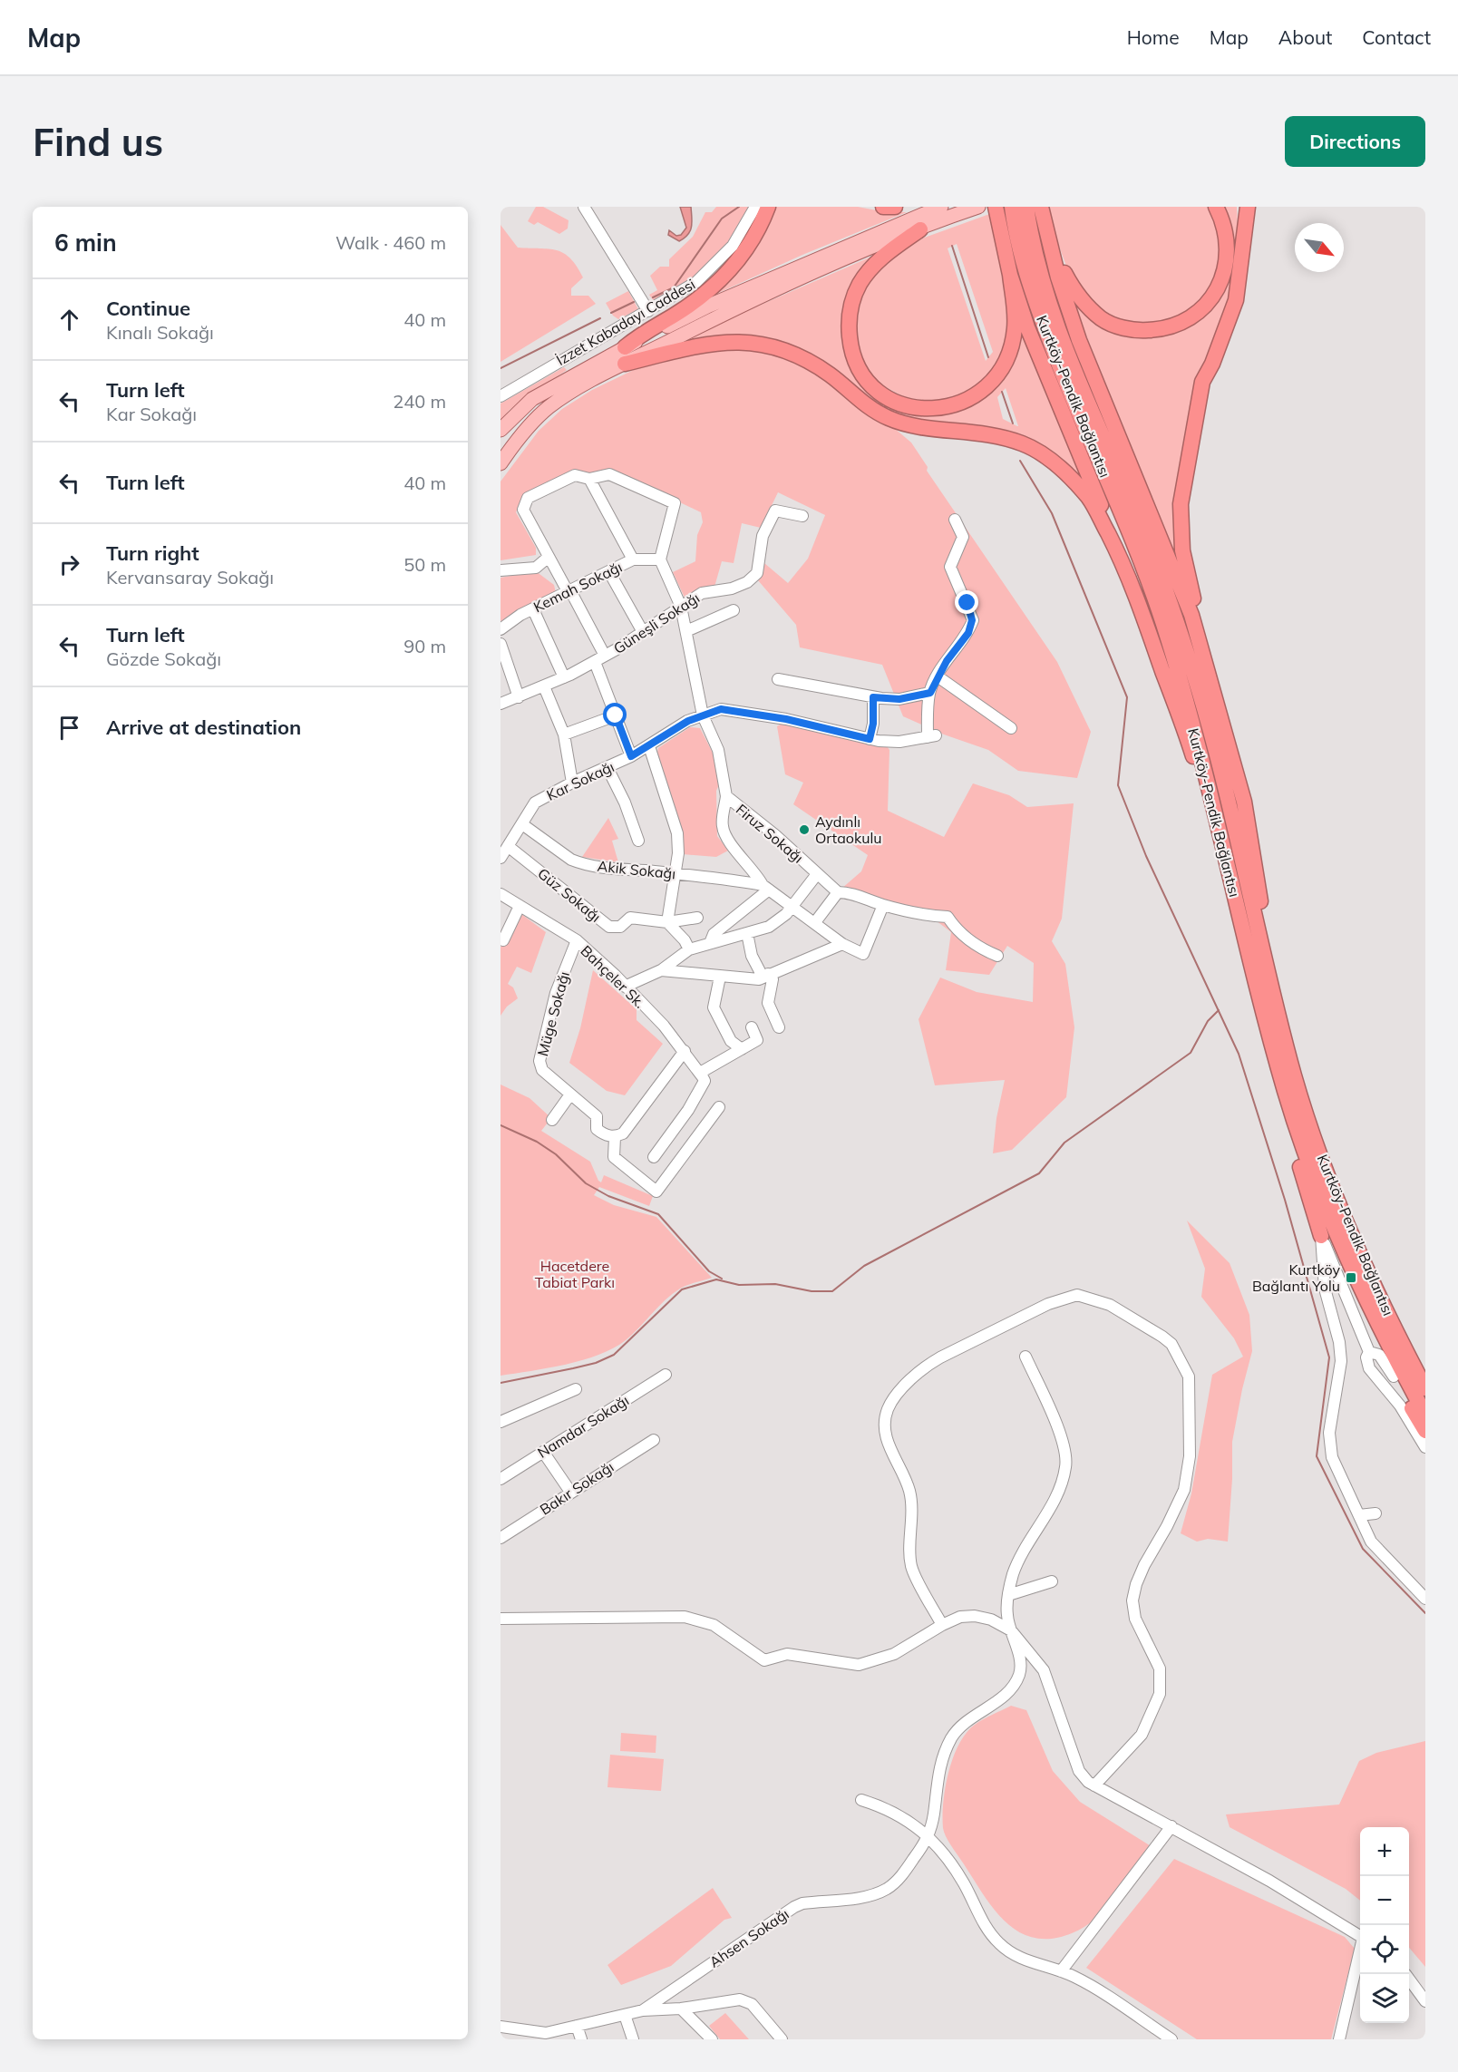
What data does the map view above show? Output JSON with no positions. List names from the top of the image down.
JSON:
{
  "streets": {
    "highway": ["Kurtköy-Pendik Bağlantısı"],
    "street": [
      "İzzet Kabadayı Caddesi",
      "Kemah Sokağı",
      "Güneşli Sokağı",
      "Kar Sokağı",
      "Firuz Sokağı",
      "Akik Sokağı",
      "Güz Sokağı",
      "Bahçeler Sk.",
      "Müge Sokağı",
      "Namdar Sokağı",
      "Bakır Sokağı",
      "Ahsen Sokağı"
    ]
  },
  "crossings": [
    ["Kemah Sokağı", "Firuz Sokağı"],
    ["Güneşli Sokağı", "Firuz Sokağı"],
    ["Kar Sokağı", "Firuz Sokağı"],
    ["Kar Sokağı", "Akik Sokağı"],
    ["Kar Sokağı", "Güz Sokağı"],
    ["Bahçeler Sk.", "Müge Sokağı"]
  ],
  "parks": ["Hacetdere Tabiat Parkı"],
  "places": {
    "other": ["Aydınlı Ortaokulu"],
    "transit": ["Kurtköy Bağlantı Yolu"]
  },
  "north": "bottom right",
  "page": {
    "header": "Map",
    "nav": [
      "Home",
      "Map",
      "About",
      "Contact"
    ],
    "buttons": "Directions",
    "title": "Find us",
    "heading": ["6 min", "Walk · 460 m"],
    "list": [
      ["Continue", "Kınalı Sokağı", "40 m"],
      ["Turn left", "Kar Sokağı", "240 m"],
      ["Turn left", "40 m"],
      ["Turn right", "Kervansaray Sokağı", "50 m"],
      ["Turn left", "Gözde Sokağı", "90 m"],
      "Arrive at destination"
    ],
    "map_buttons": ["+", "−"]
  }
}
